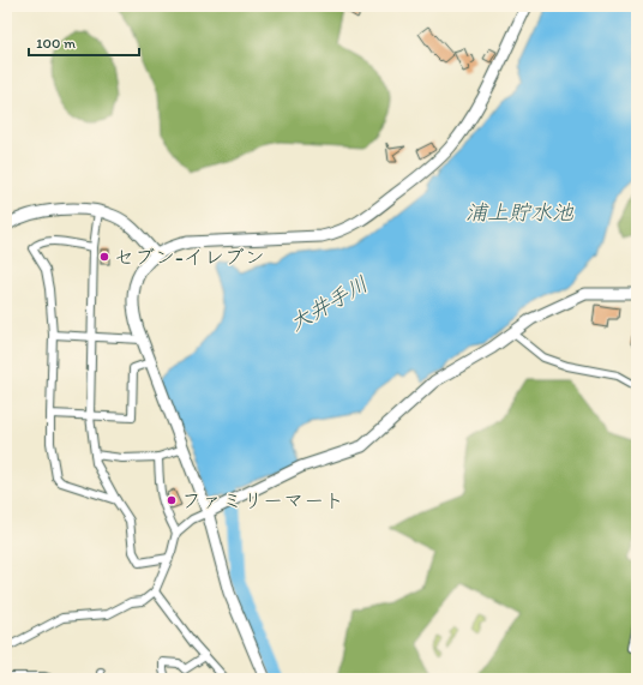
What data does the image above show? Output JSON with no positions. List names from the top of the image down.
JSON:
{
  "water": ["浦上貯水池", "大井手川"],
  "places": ["セブン-イレブン", "ファミリーマート"],
  "scale_bar": "100 m"
}
